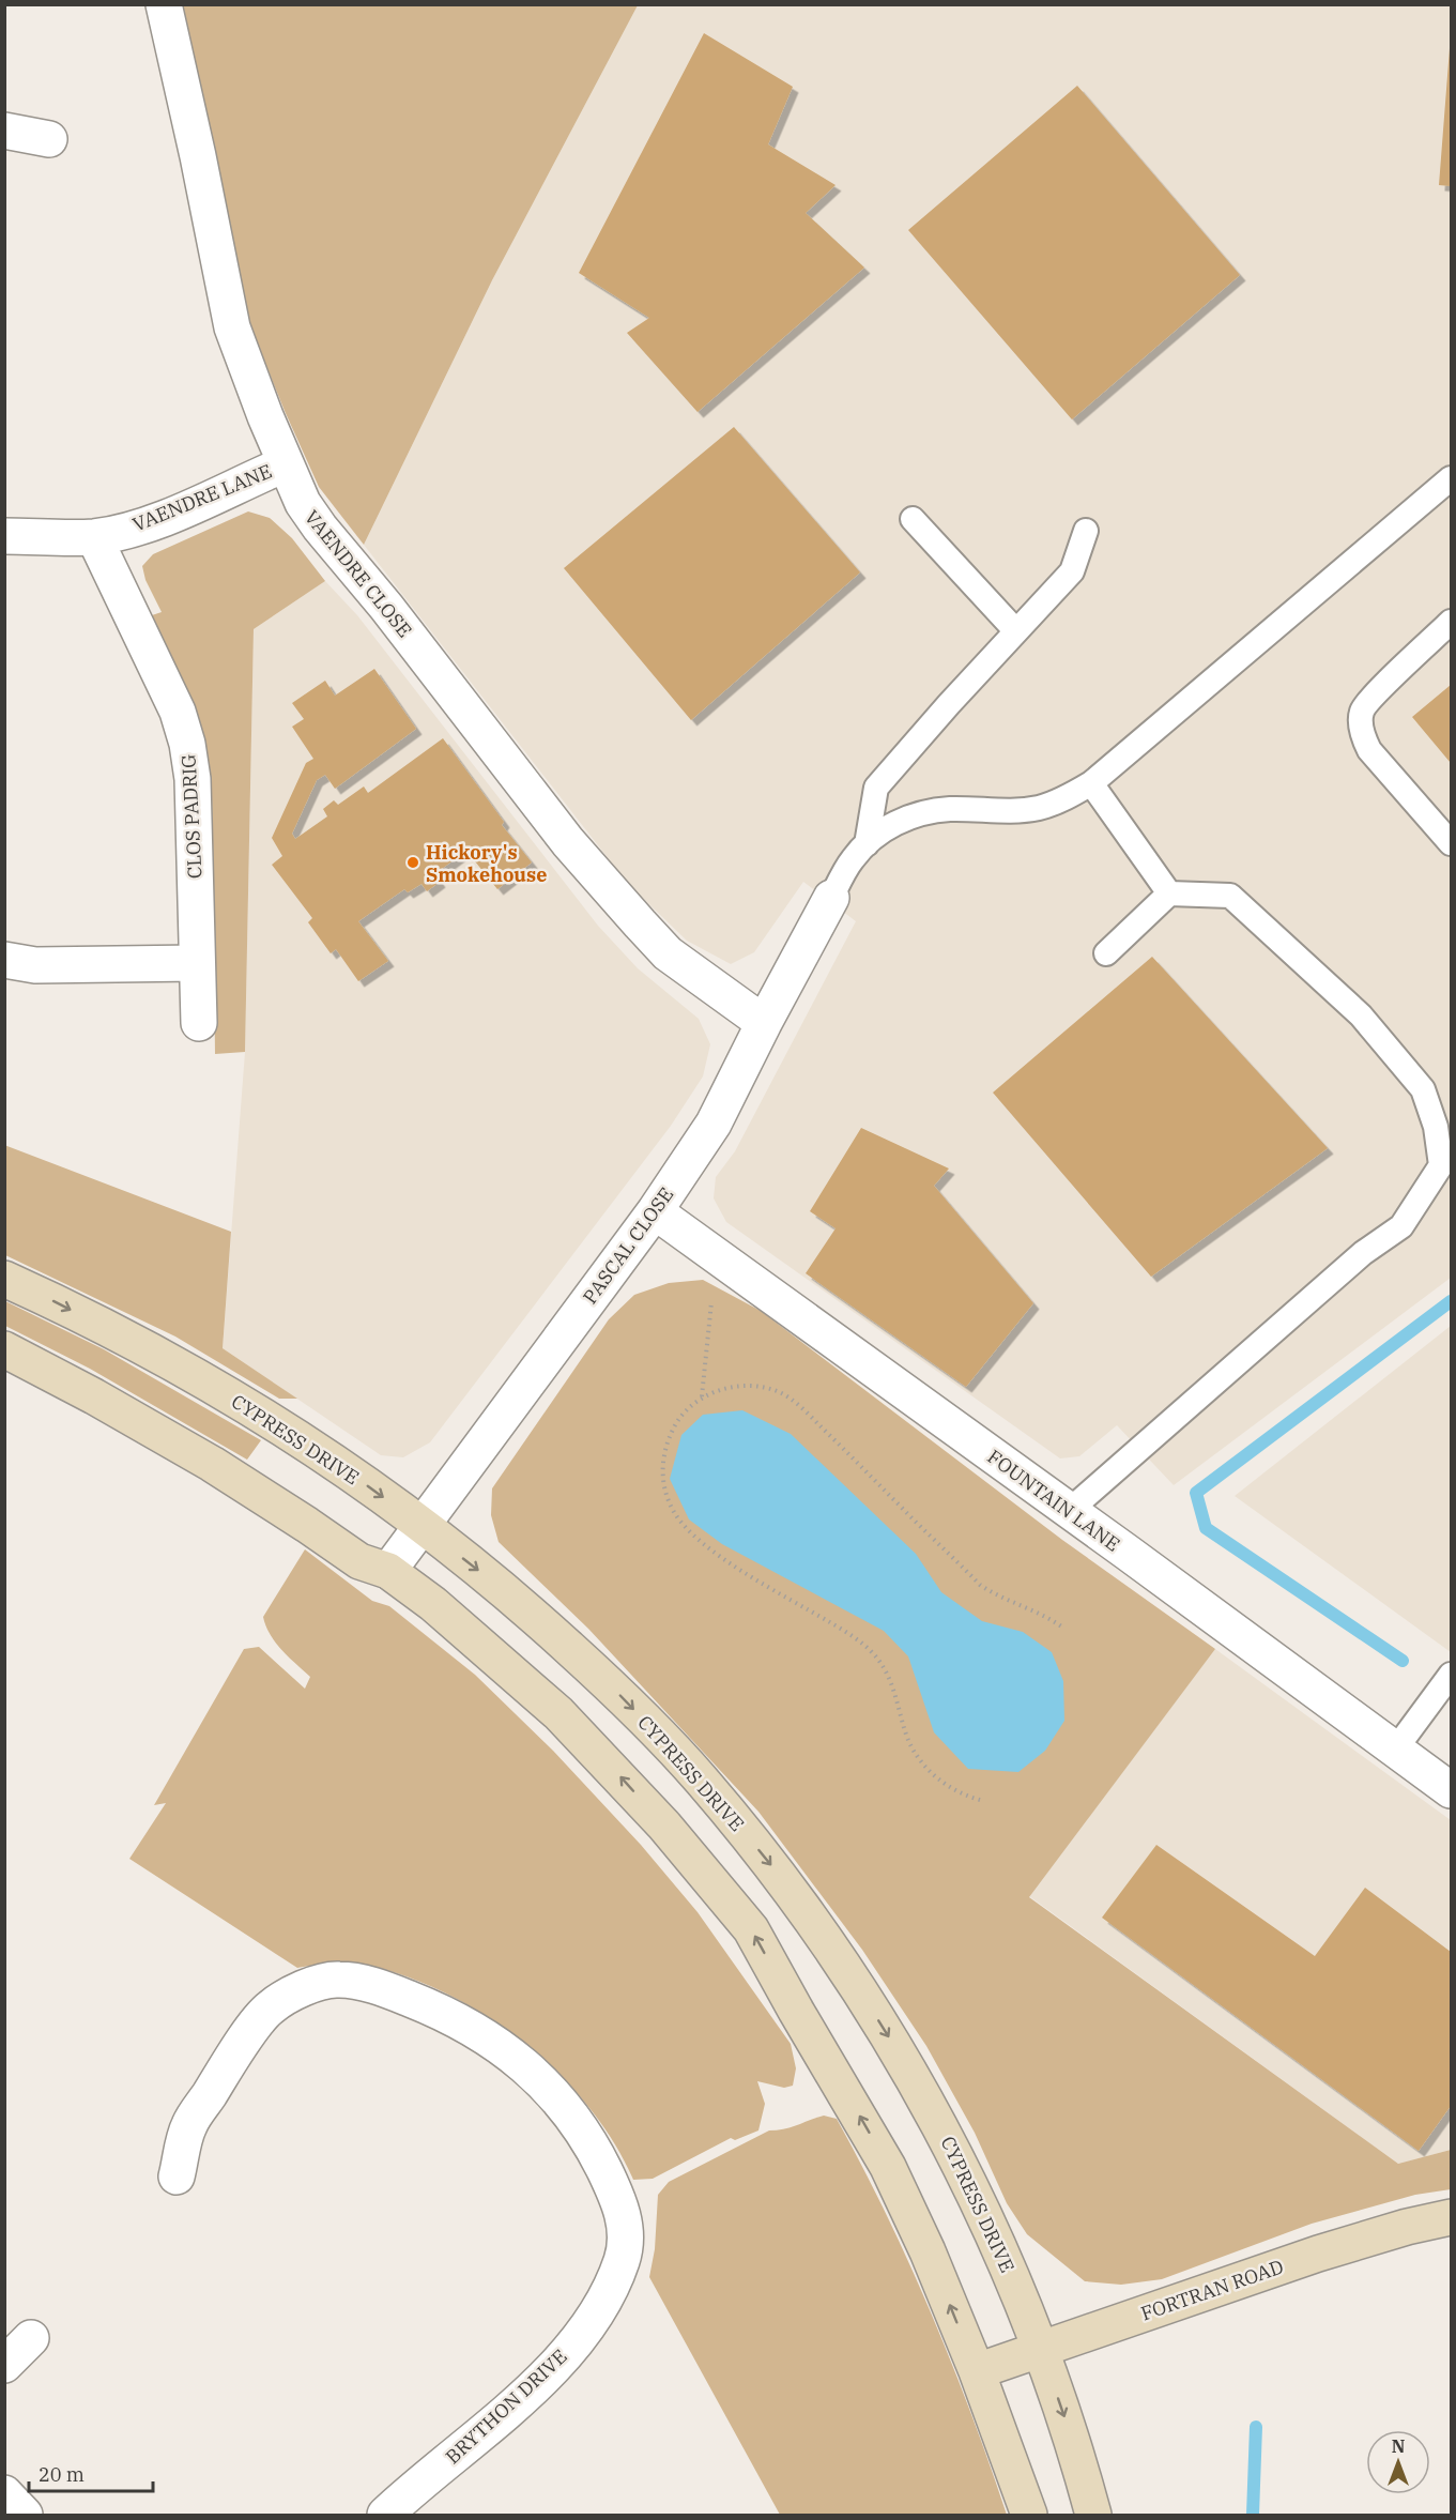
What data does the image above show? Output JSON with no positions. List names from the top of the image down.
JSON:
{
  "streets": {
    "street": [
      "VAENDRE LANE",
      "VAENDRE CLOSE",
      "CLOS PADRIG",
      "PASCAL CLOSE",
      "CYPRESS DRIVE",
      "FOUNTAIN LANE",
      "FORTRAN ROAD",
      "BRYTHON DRIVE"
    ]
  },
  "crossings": [
    ["VAENDRE LANE", "VAENDRE CLOSE"],
    ["VAENDRE LANE", "CLOS PADRIG"],
    ["VAENDRE CLOSE", "PASCAL CLOSE"],
    ["PASCAL CLOSE", "CYPRESS DRIVE"],
    ["PASCAL CLOSE", "FOUNTAIN LANE"],
    ["CYPRESS DRIVE", "FORTRAN ROAD"]
  ],
  "places": ["Hickory's Smokehouse"],
  "scale_bar": "20 m",
  "north": "top"
}
